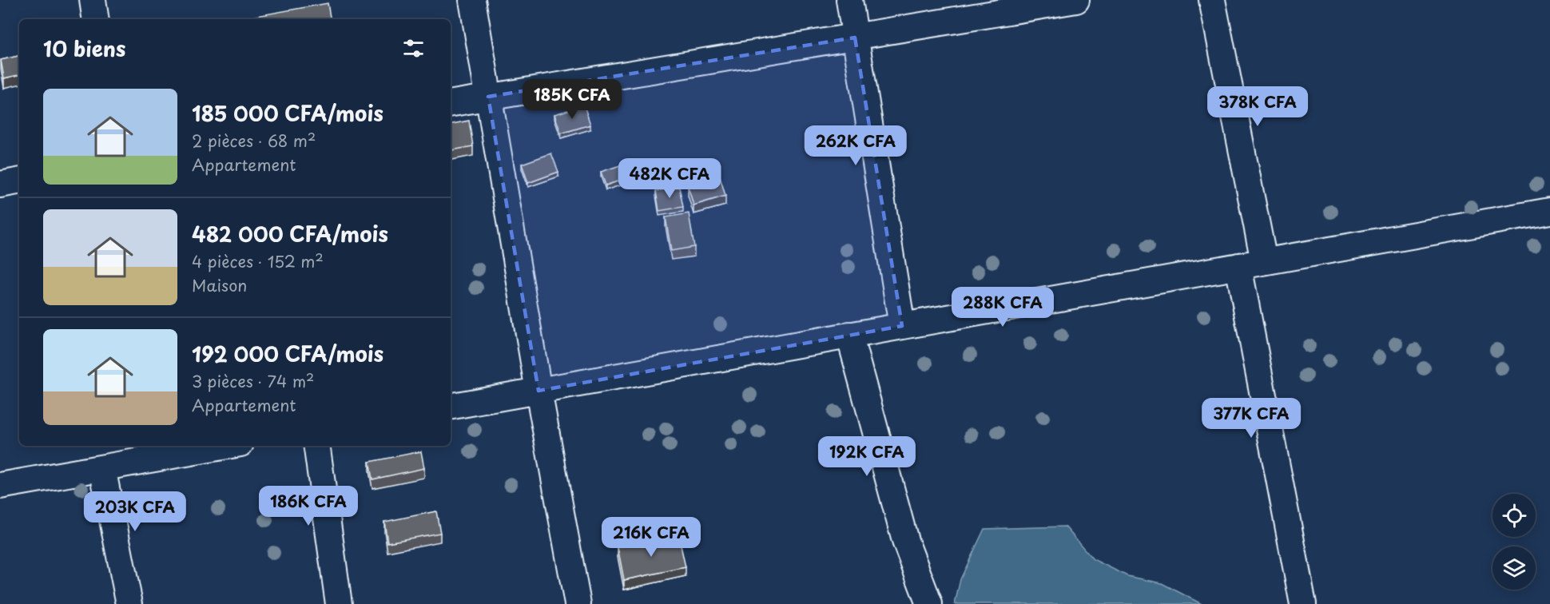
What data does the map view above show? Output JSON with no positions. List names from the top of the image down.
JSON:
{
  "page": {
    "heading": "10 biens",
    "list": [
      {
        "name": "185 000 CFA/mois",
        "note": "2 pièces · 68 m² · Appartement"
      },
      {
        "name": "482 000 CFA/mois",
        "note": "4 pièces · 152 m² · Maison"
      },
      {
        "name": "192 000 CFA/mois",
        "note": "3 pièces · 74 m² · Appartement"
      }
    ],
    "price": [
      "185K CFA",
      "378K CFA",
      "262K CFA",
      "482K CFA",
      "288K CFA",
      "377K CFA",
      "192K CFA",
      "186K CFA",
      "203K CFA",
      "216K CFA"
    ]
  }
}
